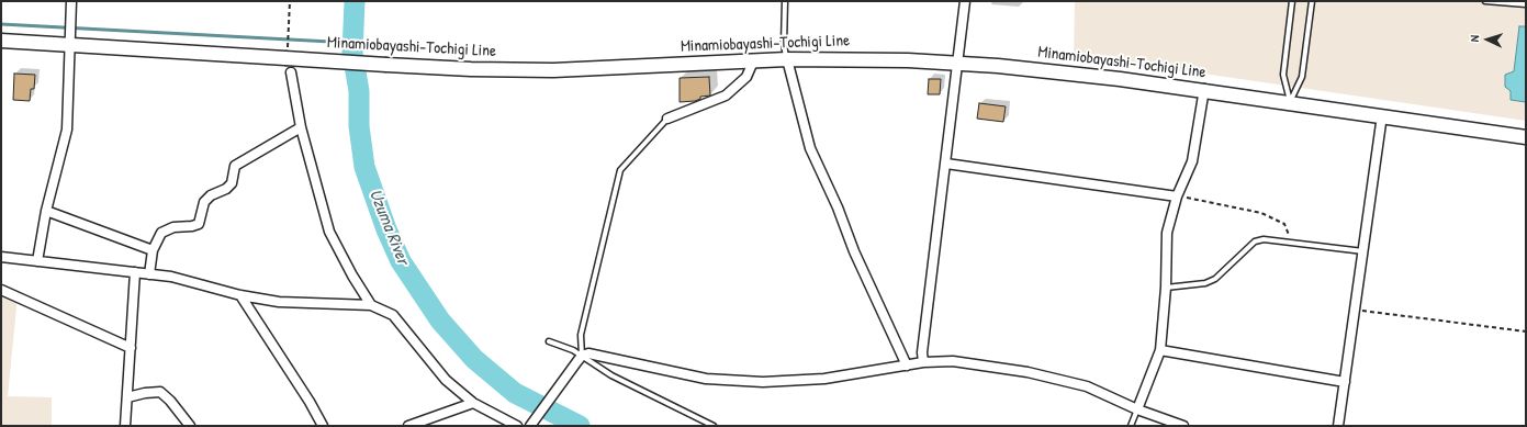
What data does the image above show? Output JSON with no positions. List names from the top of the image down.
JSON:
{
  "streets": {
    "main road": ["Minamiobayashi-Tochigi Line"]
  },
  "water": ["Uzuma River"],
  "north": "left"
}
